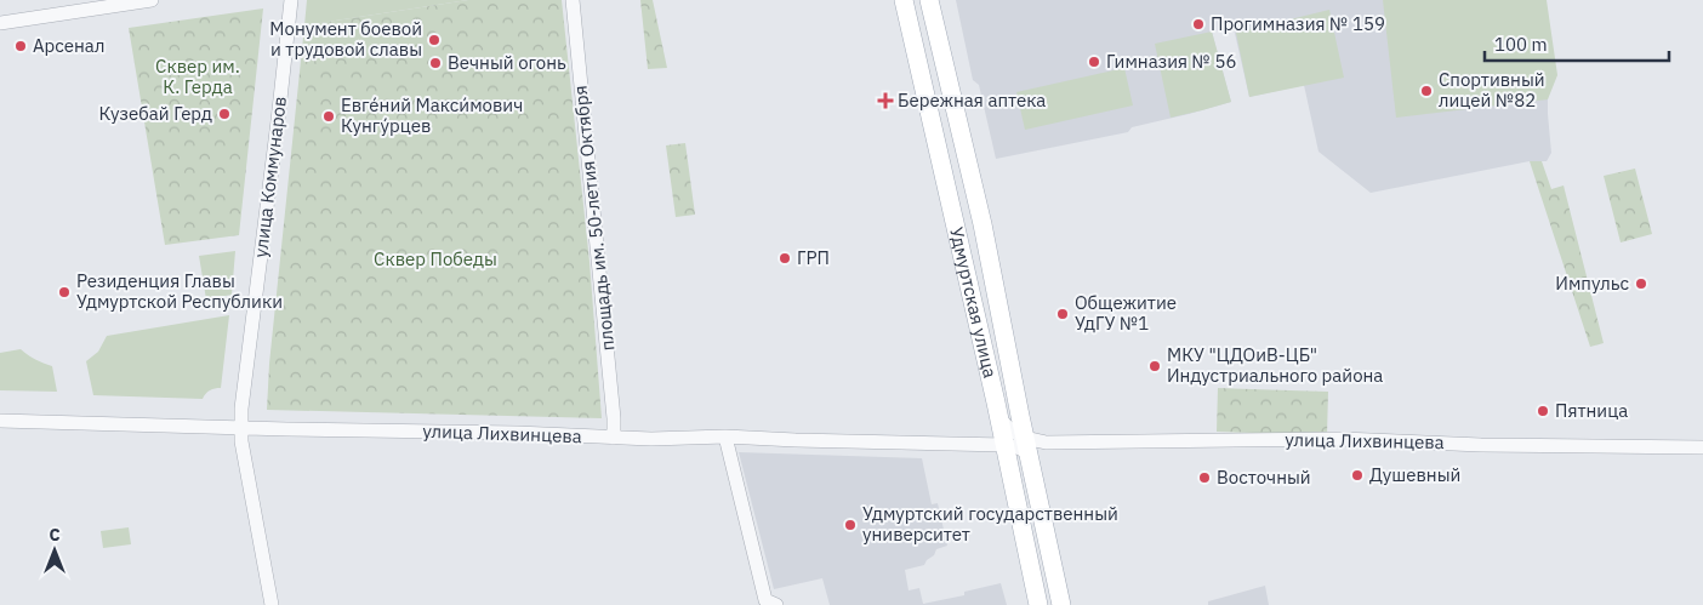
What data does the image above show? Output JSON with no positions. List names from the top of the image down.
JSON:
{
  "streets": {
    "main road": ["Удмуртская улица"],
    "street": ["улица Коммунаров", "площадь им. 50-летия Октября", "улица Лихвинцева"]
  },
  "crossings": [
    ["улица Коммунаров", "улица Лихвинцева"],
    ["площадь им. 50-летия Октября", "улица Лихвинцева"],
    ["Удмуртская улица", "улица Лихвинцева"]
  ],
  "parks": ["Сквер им. К. Герда", "Сквер Победы"],
  "places": {
    "other": [
      "Прогимназия № 159",
      "Монумент боевой и трудовой славы",
      "Арсенал",
      "Гимназия № 56",
      "Вечный огонь",
      "Спортивный лицей №82",
      "Кузебай Герд",
      "Евге́ний Макси́мович Кунгу́рцев",
      "ГРП",
      "Импульс",
      "Резиденция Главы Удмуртской Республики",
      "Общежитие УдГУ №1",
      "МКУ \"ЦДОиВ-ЦБ\" Индустриального района",
      "Пятница",
      "Душевный",
      "Восточный",
      "Удмуртский государственный университет"
    ],
    "health": ["Бережная аптека"]
  },
  "scale_bar": "100 m",
  "north": "top"
}
